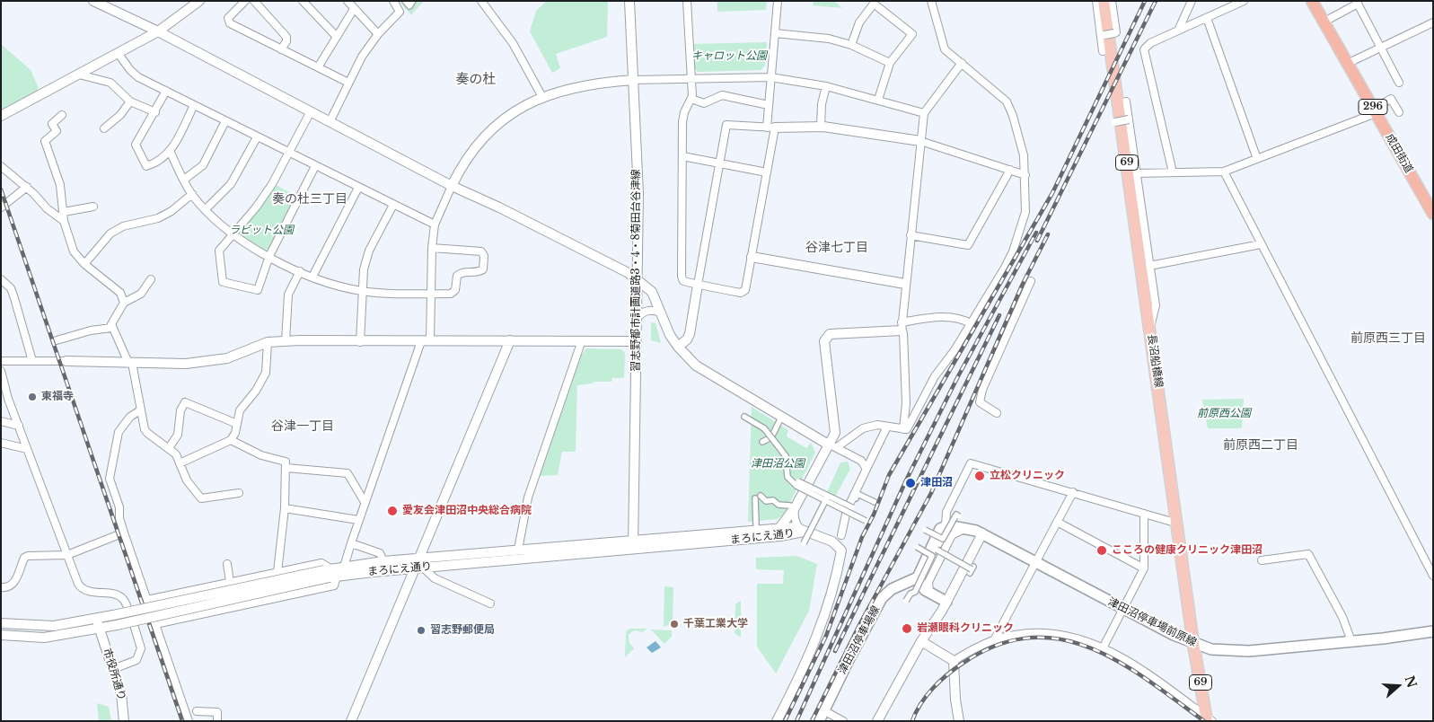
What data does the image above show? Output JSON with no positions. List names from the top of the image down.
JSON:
{
  "streets": {
    "highway": ["296", "成田街道"],
    "main road": [
      "69",
      "長沼船橋線",
      "津田沼停車場前原線",
      "津田沼停車場線"
    ],
    "street": ["習志野都市計画道路3・4・8菊田台谷津線", "まろにえ通り", "市役所通り"]
  },
  "crossings": [
    ["習志野都市計画道路3・4・8菊田台谷津線", "まろにえ通り"],
    ["長沼船橋線", "津田沼停車場前原線"],
    ["まろにえ通り", "市役所通り"]
  ],
  "districts": [
    "奏の杜",
    "奏の杜三丁目",
    "谷津七丁目",
    "前原西三丁目",
    "谷津一丁目",
    "前原西二丁目"
  ],
  "parks": [
    "キャロット公園",
    "ラビット公園",
    "前原西公園",
    "津田沼公園"
  ],
  "places": [
    "東福寺",
    "立松クリニック",
    "津田沼",
    "愛友会津田沼中央総合病院",
    "こころの健康クリニック津田沼",
    "千葉工業大学",
    "岩瀬眼科クリニック",
    "習志野郵便局"
  ],
  "north": "right"
}
